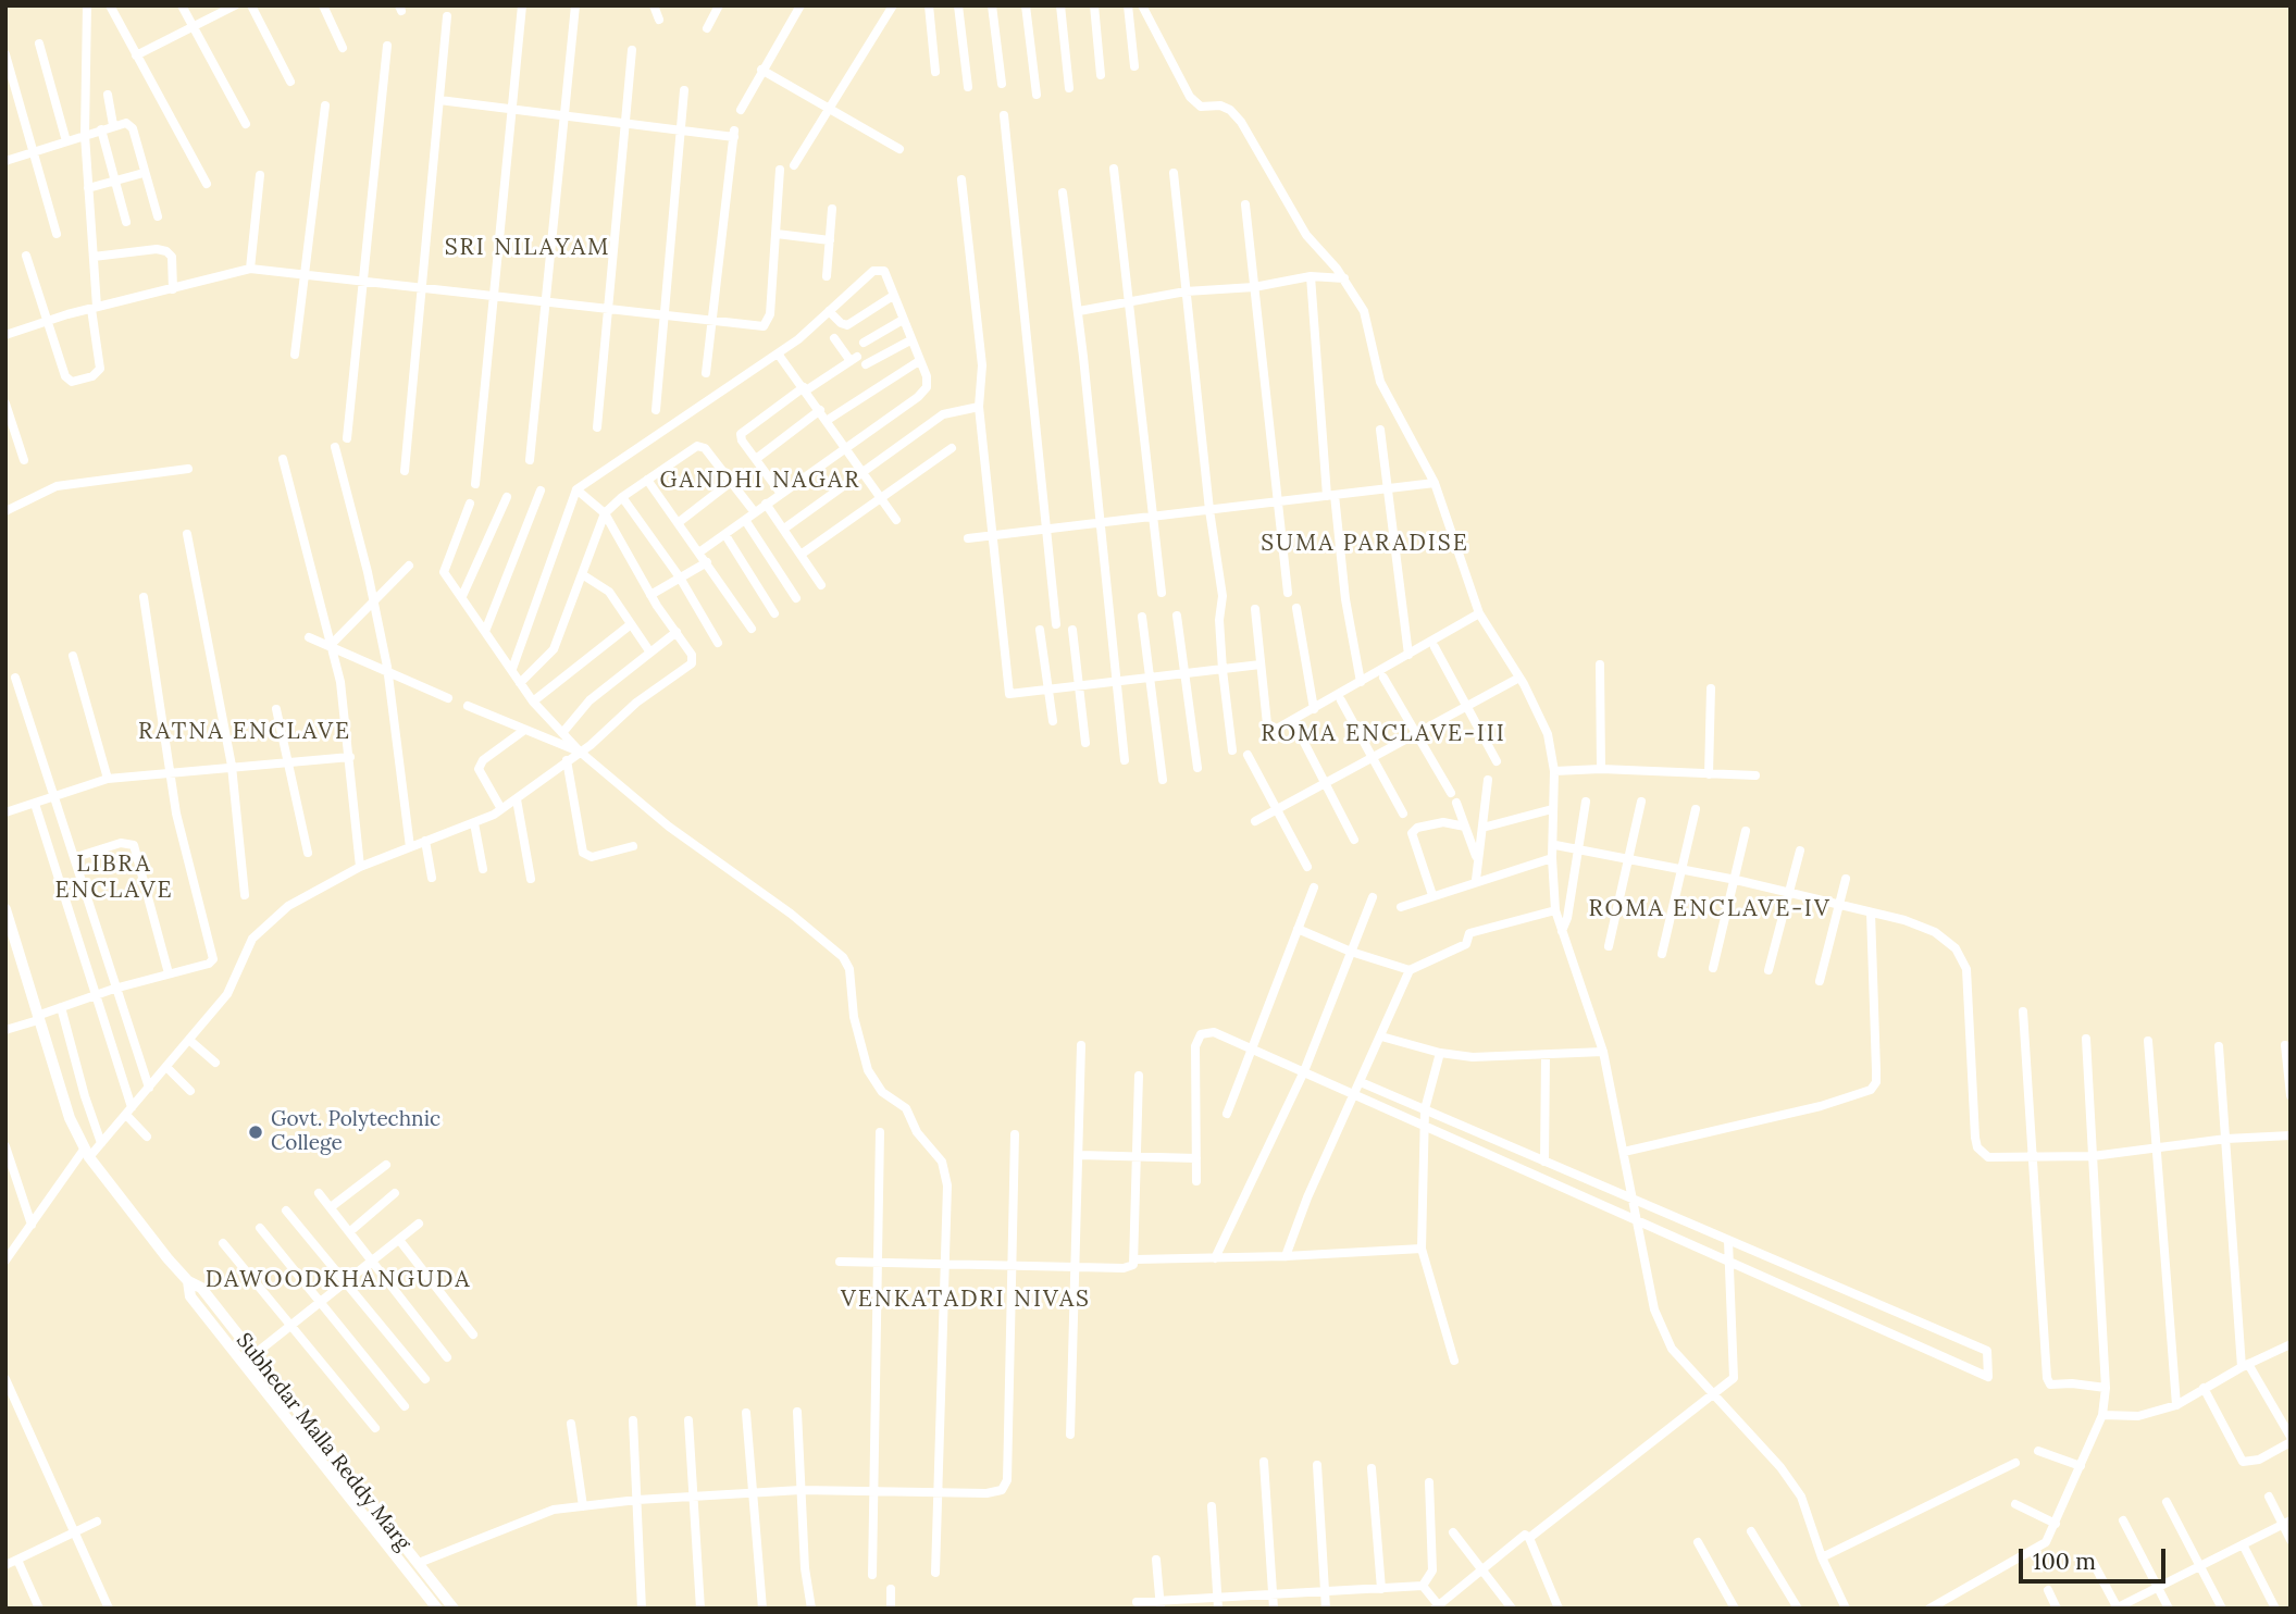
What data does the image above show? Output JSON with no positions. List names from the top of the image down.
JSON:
{
  "streets": {
    "main road": ["Subhedar Malla Reddy Marg"]
  },
  "districts": [
    "SRI NILAYAM",
    "GANDHI NAGAR",
    "SUMA PARADISE",
    "RATNA ENCLAVE",
    "ROMA ENCLAVE-III",
    "LIBRA ENCLAVE",
    "ROMA ENCLAVE-IV",
    "DAWOODKHANGUDA",
    "VENKATADRI NIVAS"
  ],
  "places": ["Govt. Polytechnic College"],
  "scale_bar": "100 m"
}
